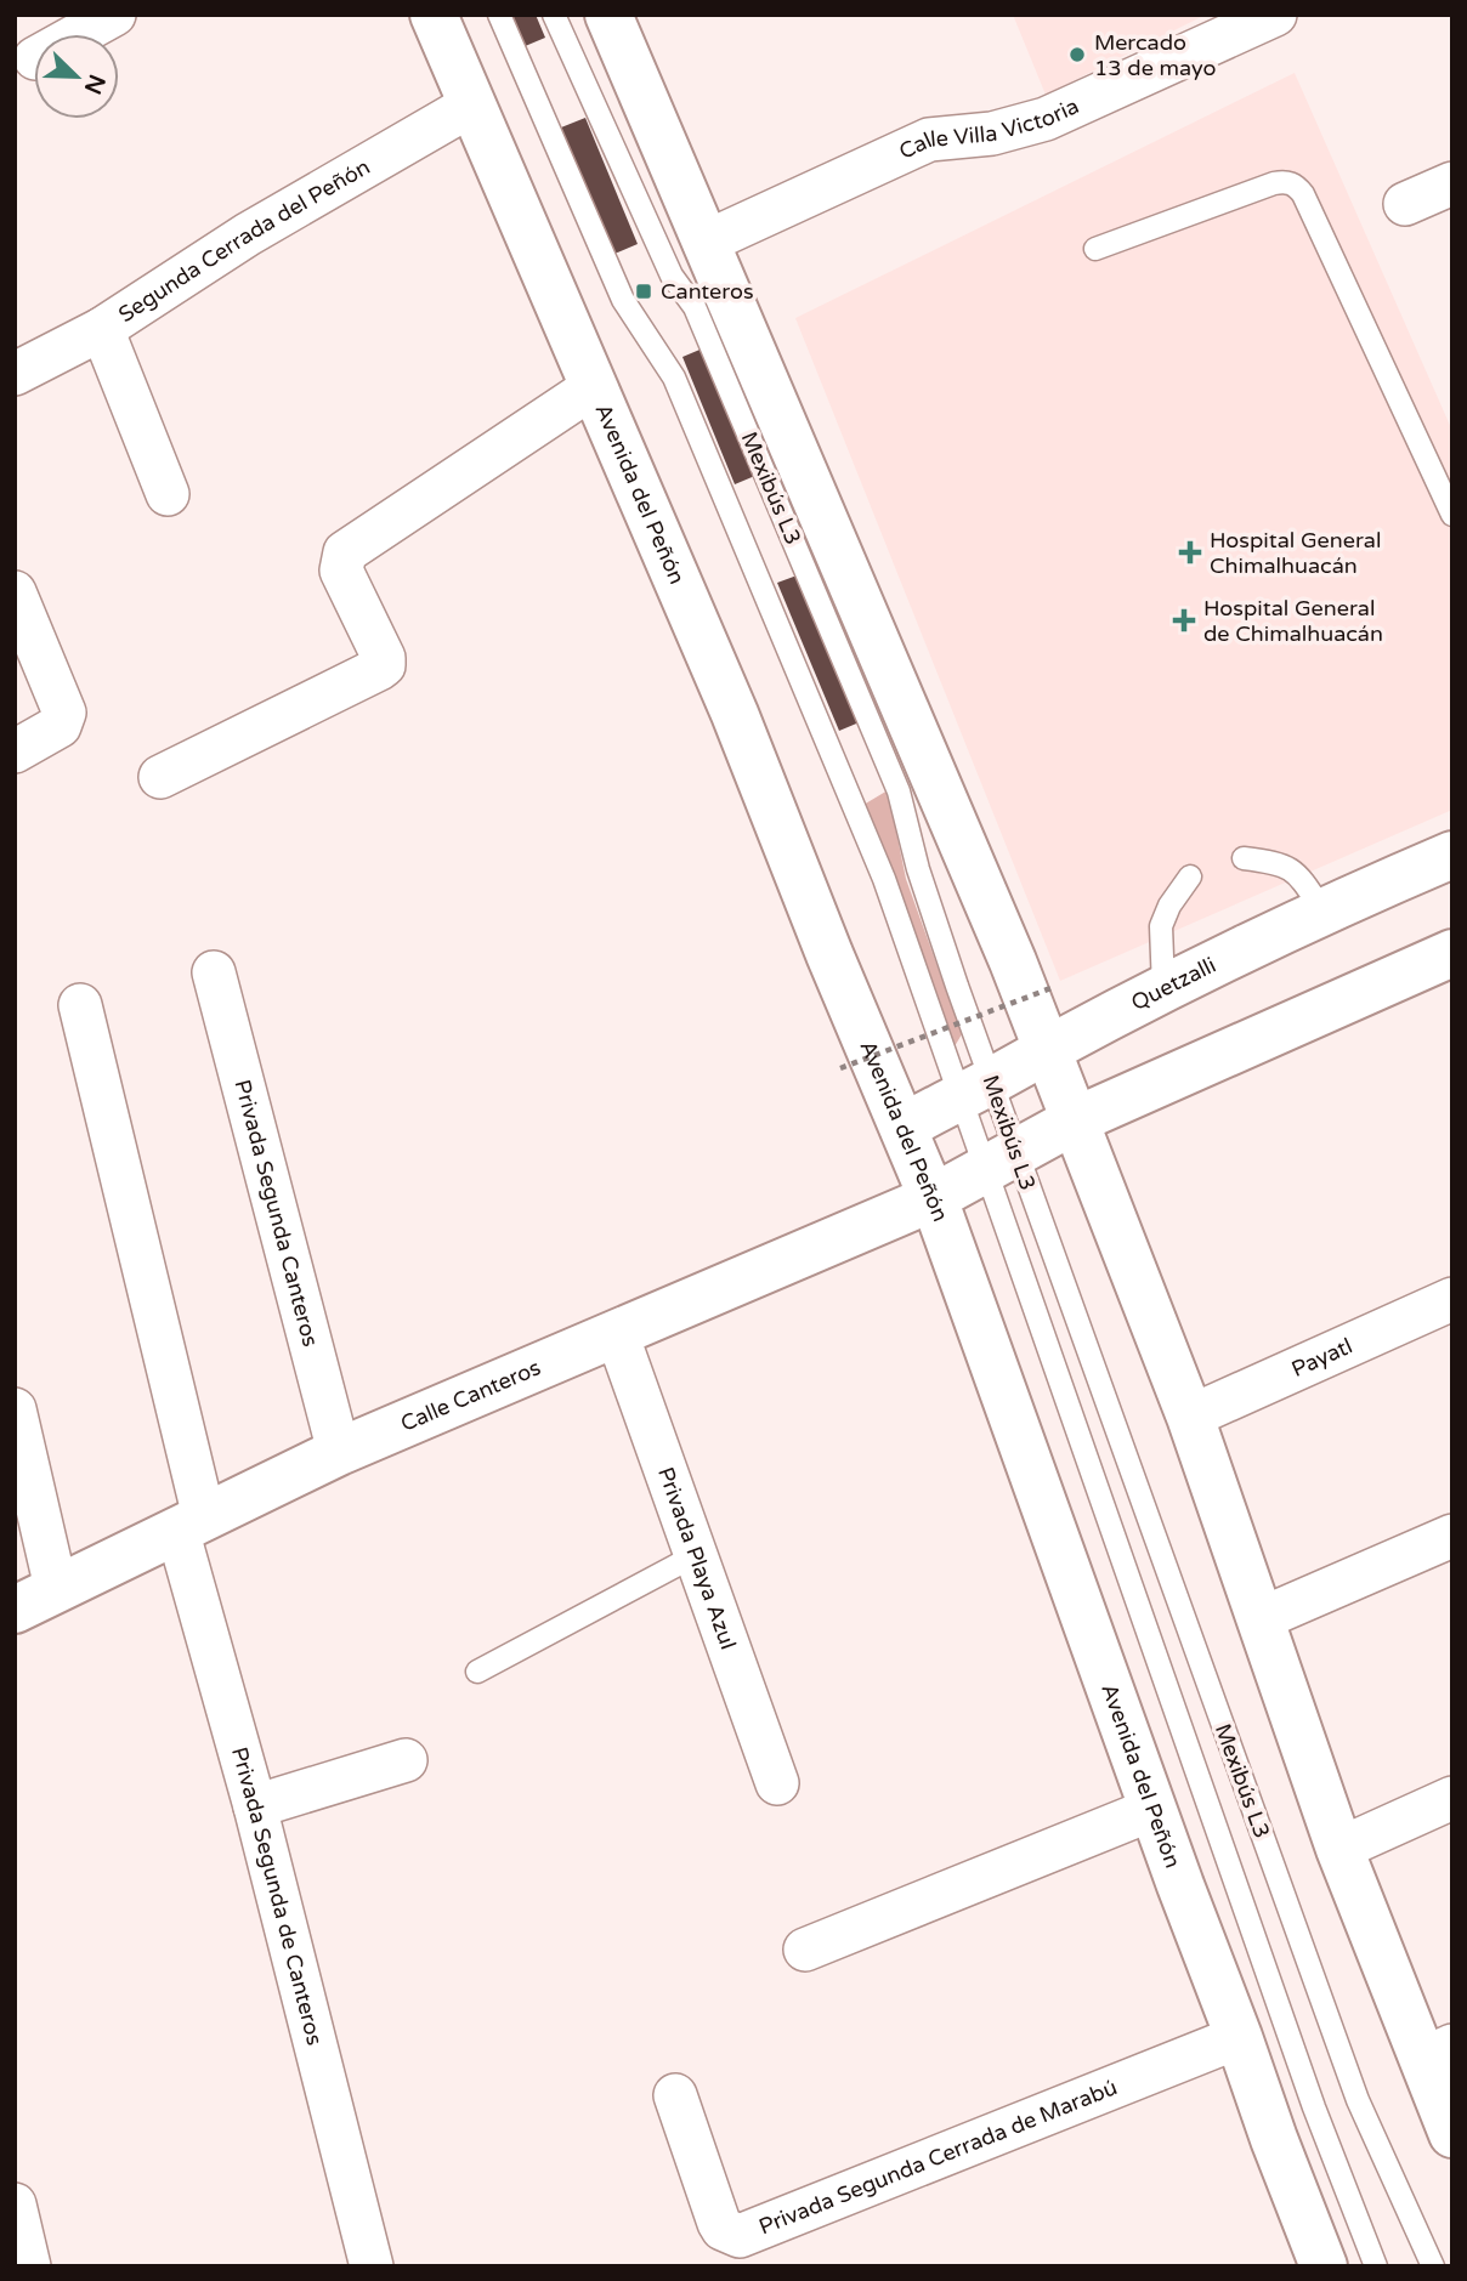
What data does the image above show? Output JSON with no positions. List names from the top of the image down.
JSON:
{
  "streets": {
    "main road": ["Avenida del Peñón", "Quetzalli", "Calle Canteros"],
    "street": [
      "Calle Villa Victoria",
      "Segunda Cerrada del Peñón",
      "Privada Segunda Canteros",
      "Payatl",
      "Privada Playa Azul",
      "Privada Segunda de Canteros",
      "Privada Segunda Cerrada de Marabú"
    ],
    "lane": ["Mexibús L3"]
  },
  "crossings": [
    ["Segunda Cerrada del Peñón", "Avenida del Peñón"],
    ["Mexibús L3", "Quetzalli"],
    ["Mexibús L3", "Calle Canteros"],
    ["Avenida del Peñón", "Quetzalli"],
    ["Avenida del Peñón", "Calle Canteros"],
    ["Avenida del Peñón", "Privada Segunda Cerrada de Marabú"],
    ["Privada Segunda Canteros", "Calle Canteros"],
    ["Calle Canteros", "Privada Playa Azul"],
    ["Calle Canteros", "Privada Segunda de Canteros"]
  ],
  "places": {
    "other": ["Mercado 13 de mayo"],
    "transit": ["Canteros"],
    "health": ["Hospital General Chimalhuacán", "Hospital General de Chimalhuacán"]
  },
  "north": "bottom right"
}
